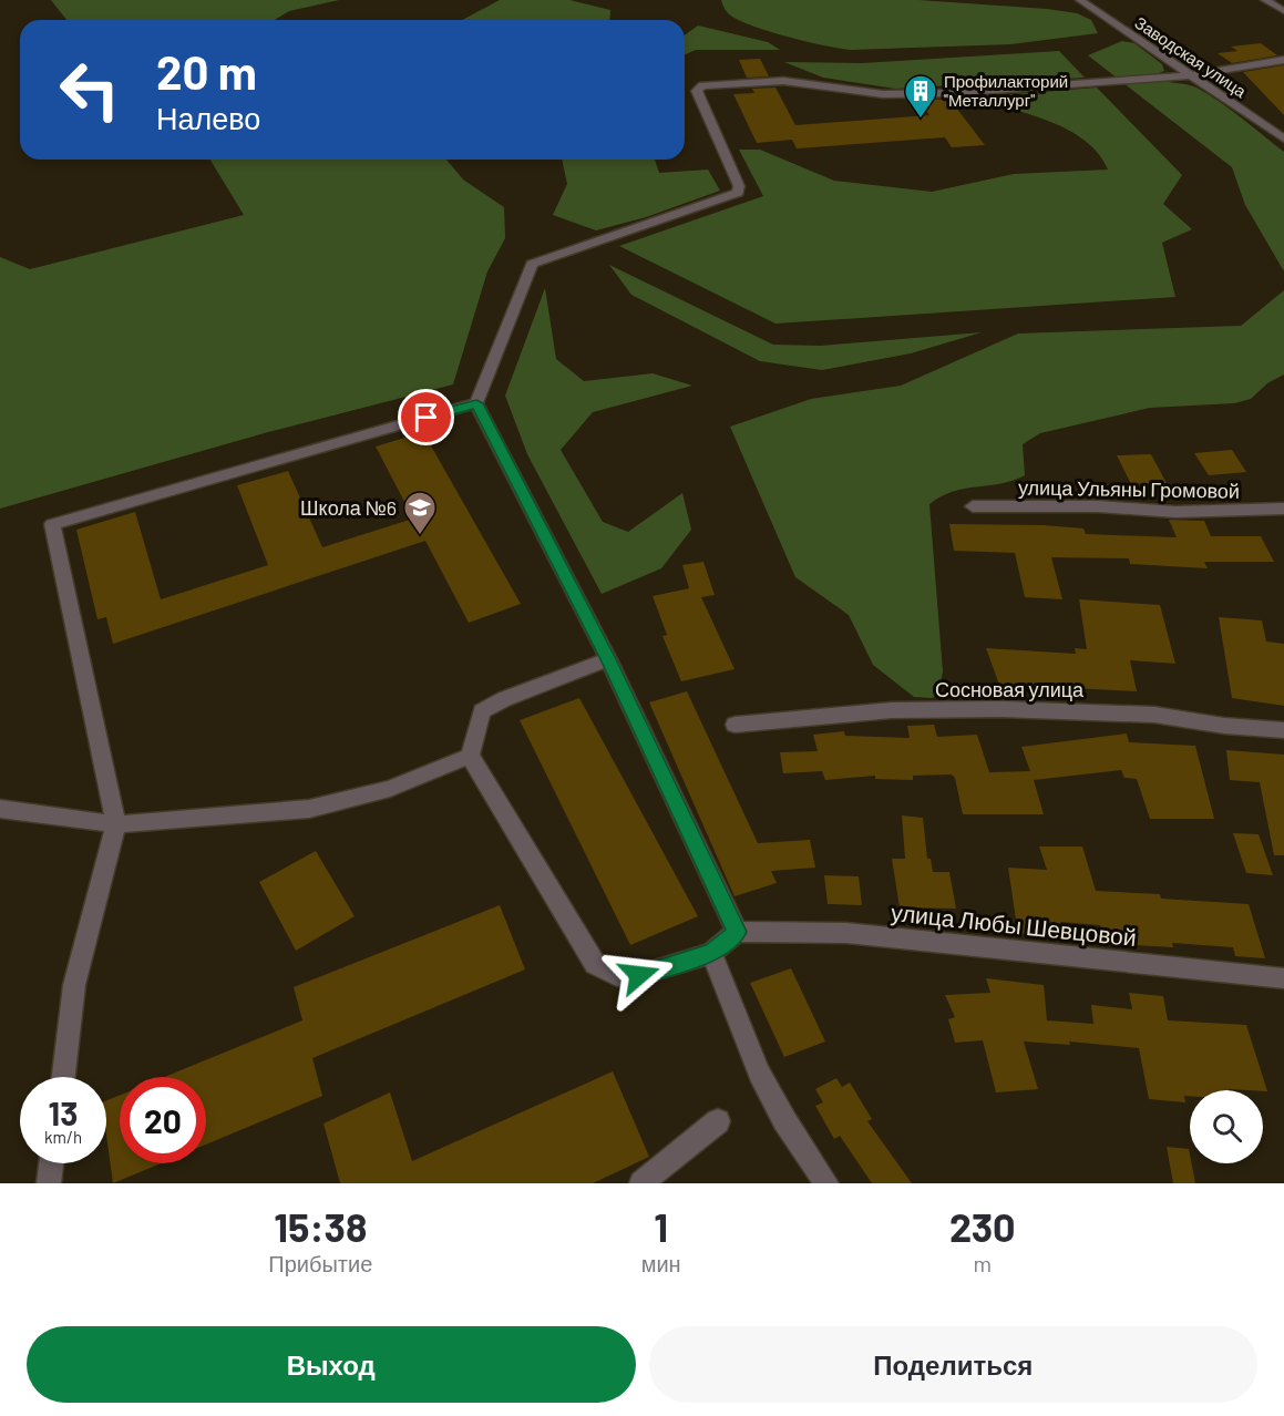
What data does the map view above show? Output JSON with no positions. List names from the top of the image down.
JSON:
{
  "streets": {
    "street": [
      "Заводская улица",
      "улица Ульяны Громовой",
      "Сосновая улица",
      "улица Любы Шевцовой"
    ]
  },
  "places": {
    "building": ["Профилакторий \"Металлург\""],
    "school or university": ["Школа №6"]
  },
  "page": {
    "turn": ["20 m", "Налево"],
    "speed": "13 km/h",
    "limit": "20",
    "eta": [
      "15:38",
      "Прибытие",
      "1",
      "мин",
      "230",
      "m"
    ],
    "buttons": ["Выход", "Поделиться"]
  }
}
